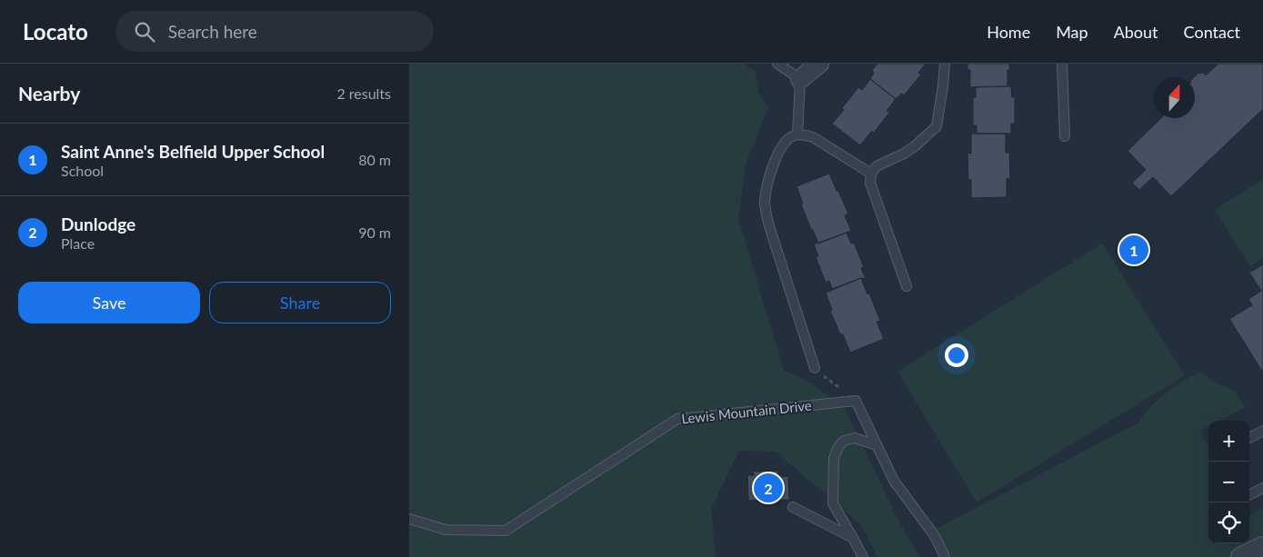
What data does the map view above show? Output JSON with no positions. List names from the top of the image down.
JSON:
{
  "streets": {
    "lane": ["Lewis Mountain Drive"]
  },
  "north": "top",
  "page": {
    "header": "Locato",
    "search": "Search here",
    "nav": [
      "Home",
      "Map",
      "About",
      "Contact"
    ],
    "heading": ["Nearby", "2 results"],
    "list": [
      {
        "mark": "1",
        "name": "Saint Anne's Belfield Upper School",
        "note": "School",
        "value": "80 m"
      },
      {
        "mark": "2",
        "name": "Dunlodge",
        "note": "Place",
        "value": "90 m"
      }
    ],
    "pins": ["1", "2"],
    "buttons": ["Save", "Share"],
    "map_buttons": ["+", "−"]
  }
}
